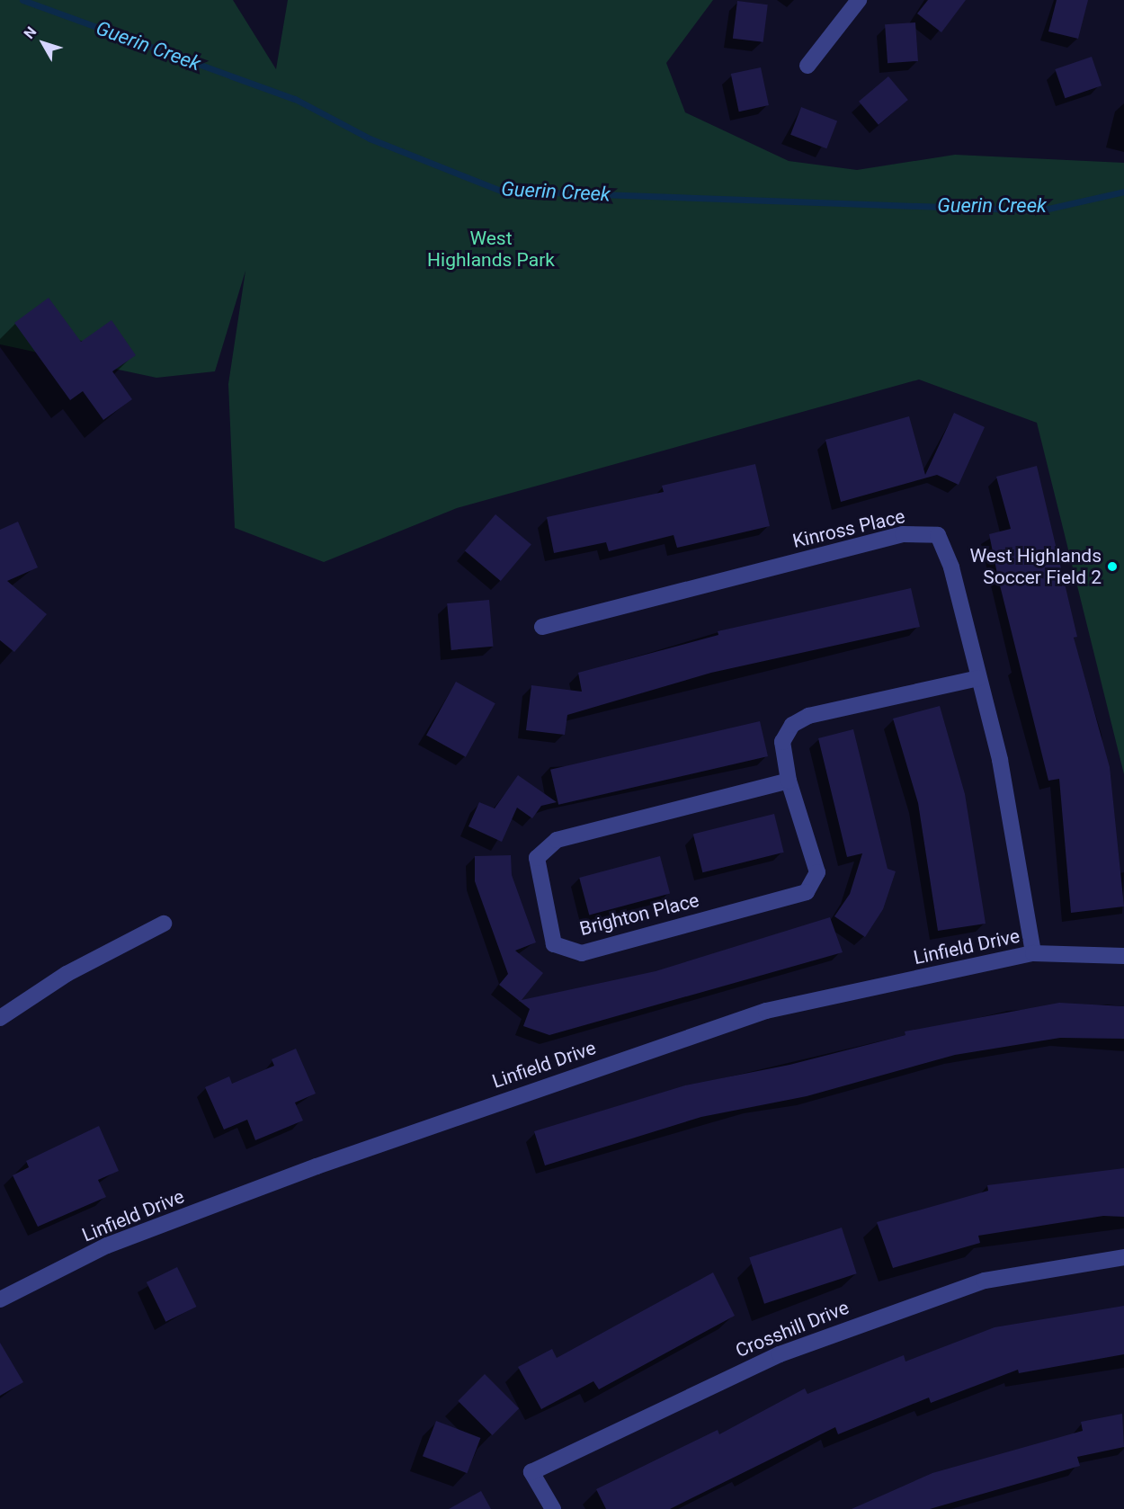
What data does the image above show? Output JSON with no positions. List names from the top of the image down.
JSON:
{
  "streets": {
    "street": [
      "Kinross Place",
      "Brighton Place",
      "Linfield Drive",
      "Crosshill Drive"
    ]
  },
  "crossings": [
    ["Kinross Place", "Brighton Place"],
    ["Kinross Place", "Linfield Drive"]
  ],
  "water": ["Guerin Creek"],
  "parks": ["West Highlands Park"],
  "places": ["West Highlands Soccer Field 2"],
  "north": "top left"
}
